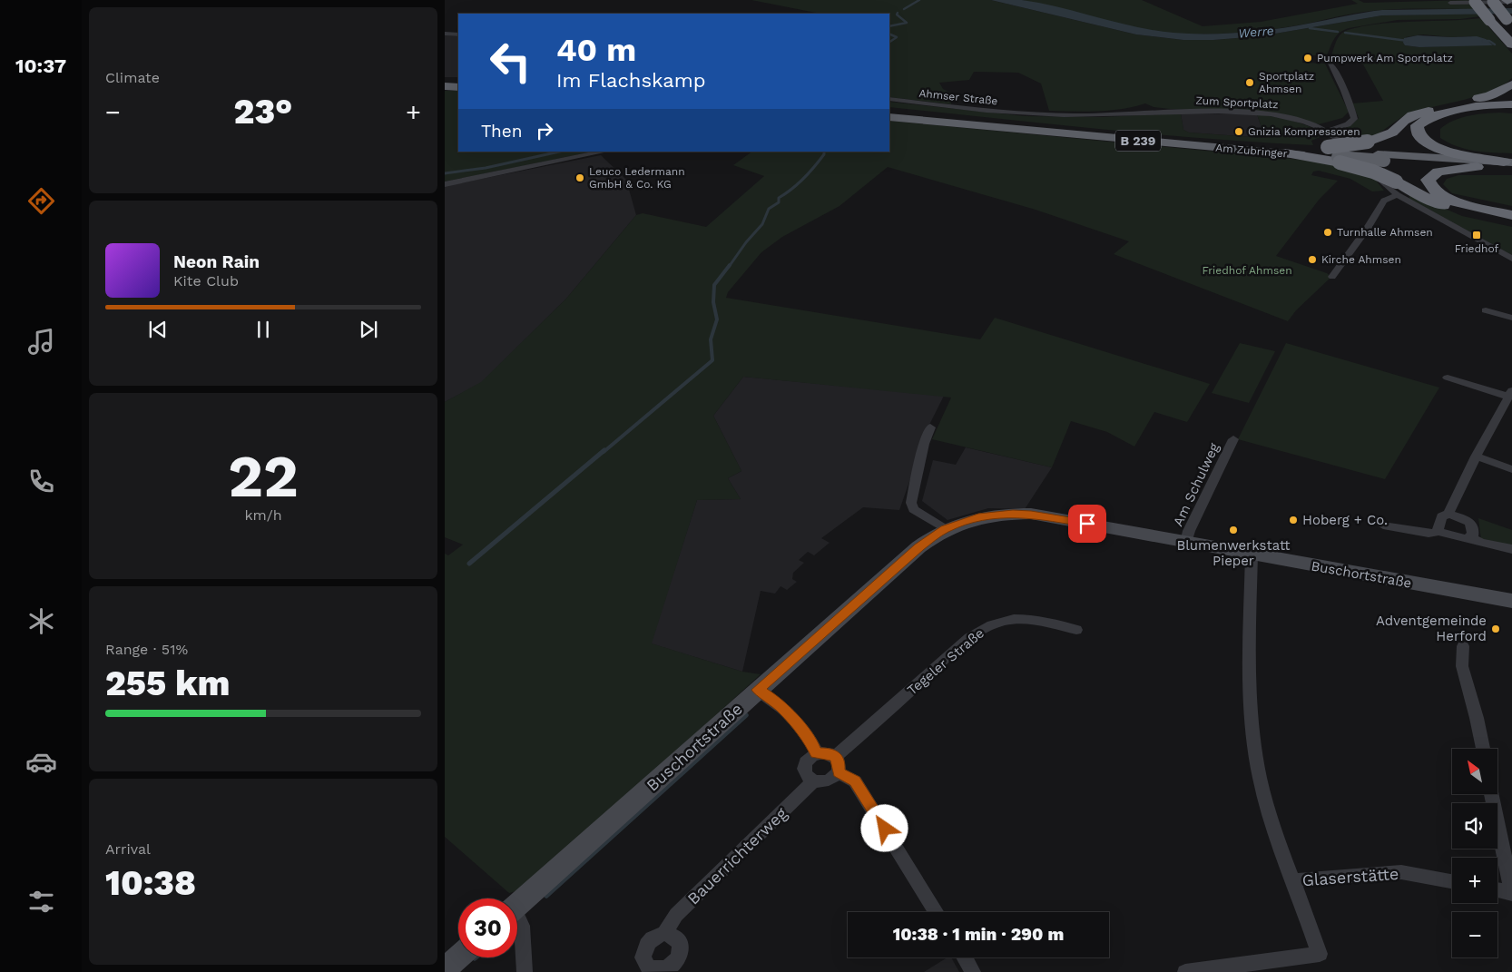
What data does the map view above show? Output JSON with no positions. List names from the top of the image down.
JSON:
{
  "streets": {
    "highway": ["B 239", "Am Zubringer"],
    "main road": ["Buschortstraße"],
    "street": [
      "Ahmser Straße",
      "Zum Sportplatz",
      "Am Schulweg",
      "Tegeler Straße",
      "Bauerrichterweg",
      "Glaserstätte"
    ]
  },
  "crossings": [
    ["Ahmser Straße", "Zum Sportplatz"],
    ["Am Schulweg", "Buschortstraße"],
    ["Tegeler Straße", "Bauerrichterweg"]
  ],
  "water": ["Werre"],
  "parks": ["Friedhof Ahmsen"],
  "places": {
    "other": [
      "Pumpwerk Am Sportplatz",
      "Sportplatz Ahmsen",
      "Gnizia Kompressoren",
      "Leuco Ledermann GmbH & Co. KG",
      "Turnhalle Ahmsen",
      "Kirche Ahmsen",
      "Hoberg + Co.",
      "Blumenwerkstatt Pieper",
      "Adventgemeinde Herford"
    ],
    "transit": ["Friedhof"]
  },
  "north": "top left",
  "page": {
    "tabs": "10:37",
    "tile": [
      "Climate",
      ["22", "km/h"],
      ["Range · 51%", "255 km"],
      ["Arrival", "10:38"]
    ],
    "turn": ["40 m", "Im Flachskamp"],
    "heat": ["−", "23°", "+"],
    "then": "Then",
    "song": ["Neon Rain", "Kite Club"],
    "map_buttons": ["+", "−"],
    "limit": "30",
    "trip": "10:38 · 1 min · 290 m"
  }
}
